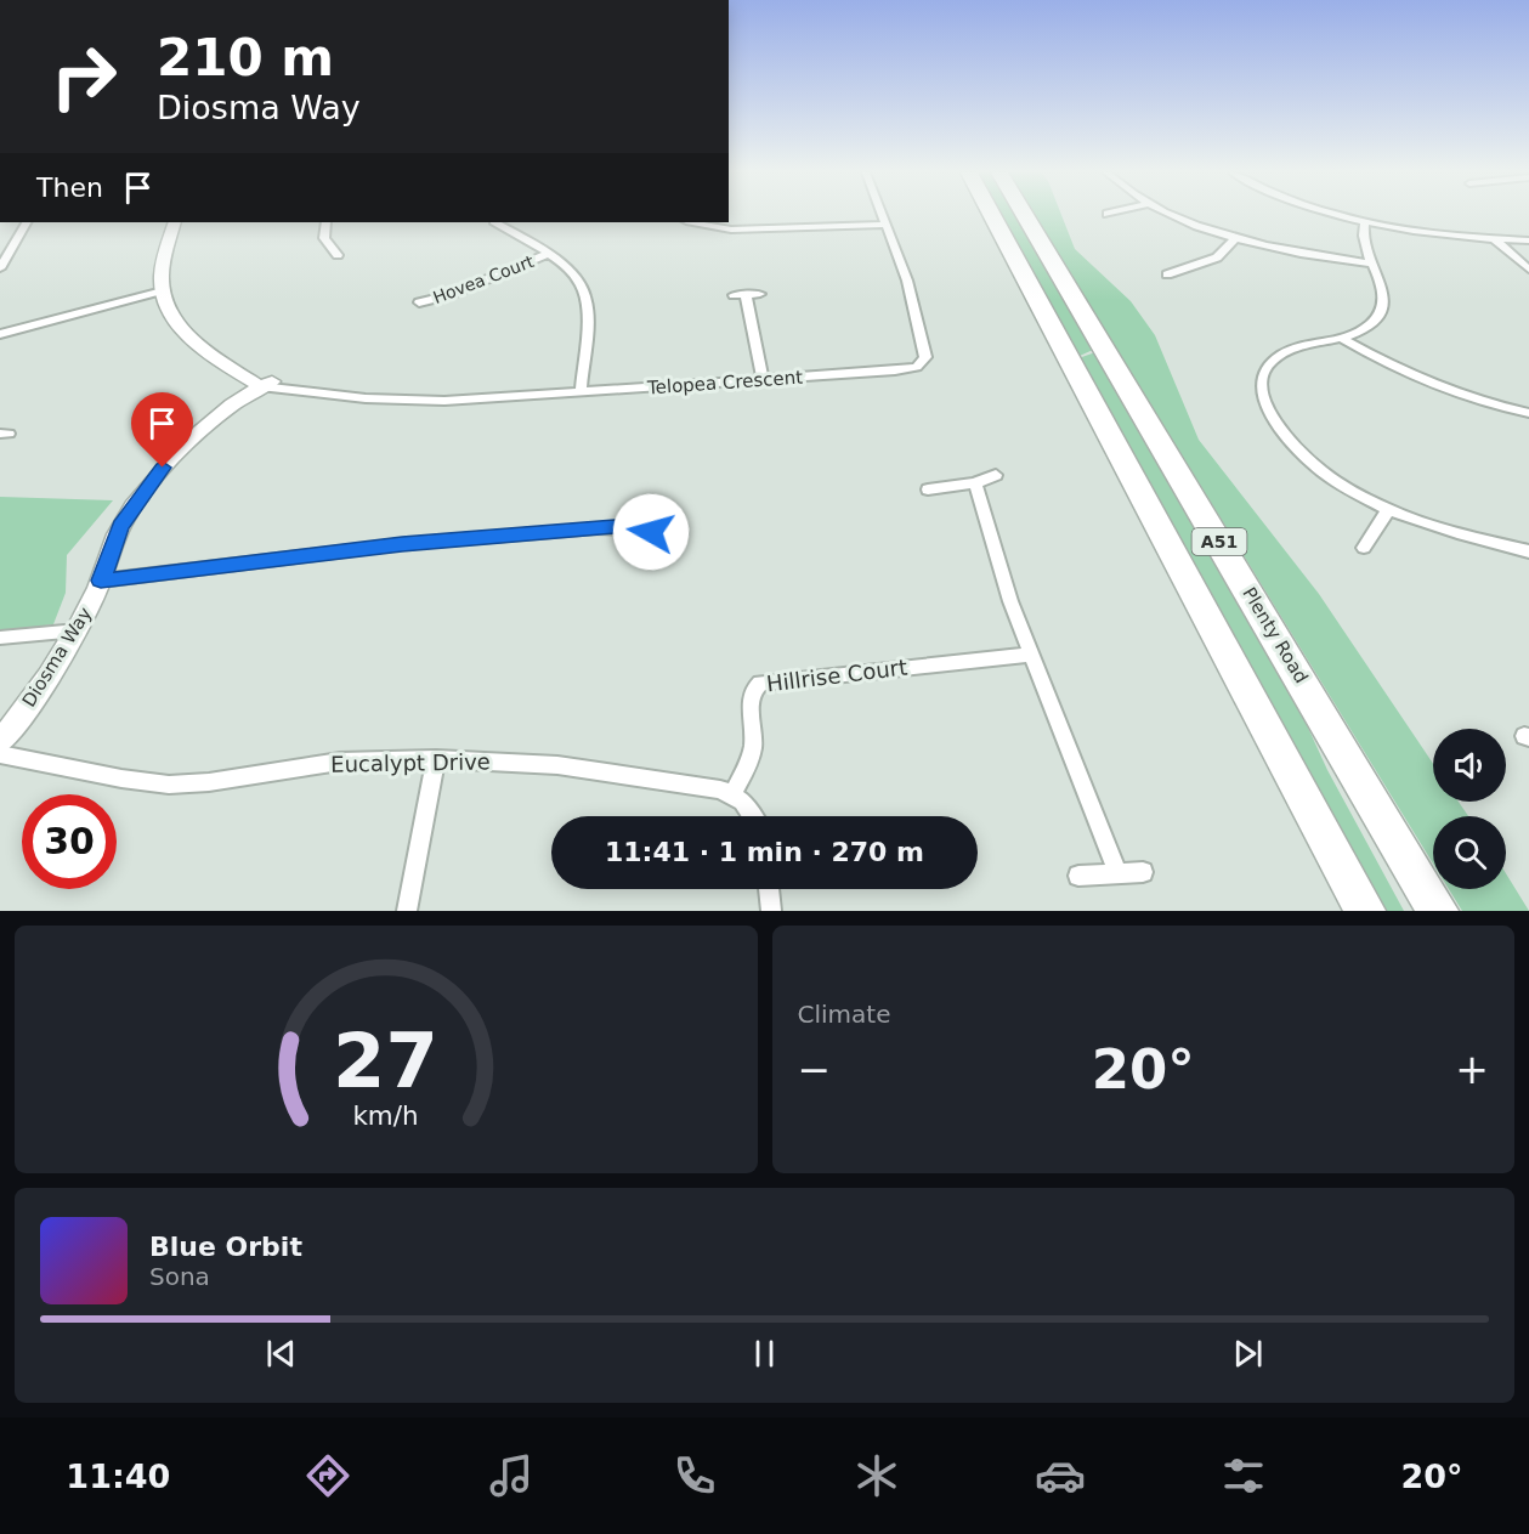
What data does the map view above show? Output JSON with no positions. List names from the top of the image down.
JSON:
{
  "streets": {
    "highway": ["A51", "Plenty Road"],
    "street": [
      "Hovea Court",
      "Telopea Crescent",
      "Diosma Way",
      "Hillrise Court",
      "Eucalypt Drive"
    ]
  },
  "crossings": [
    ["Telopea Crescent", "Diosma Way"],
    ["Hillrise Court", "Eucalypt Drive"]
  ],
  "page": {
    "turn": ["210 m", "Diosma Way"],
    "then": "Then",
    "limit": "30",
    "trip": "11:41 · 1 min · 270 m",
    "tile": "Climate",
    "heat": ["−", "20°", "+"],
    "song": ["Blue Orbit", "Sona"],
    "tabs": ["11:40", "20°"],
    "gauge": ["27", "km/h"]
  }
}
